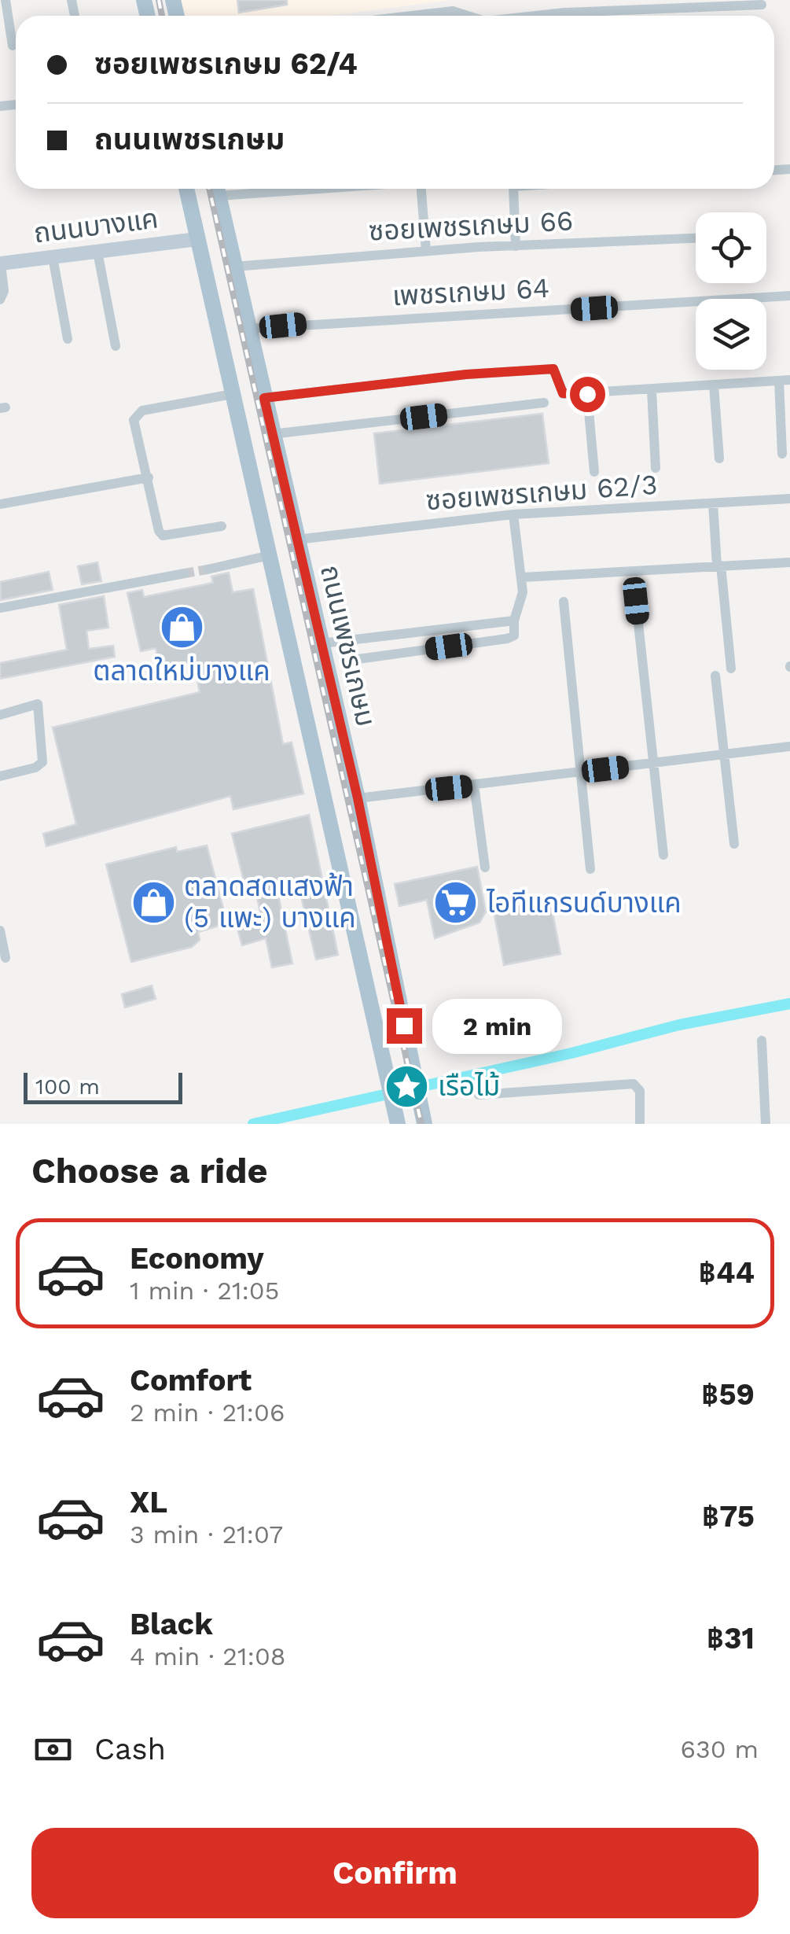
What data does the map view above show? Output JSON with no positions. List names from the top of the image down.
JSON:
{
  "streets": {
    "main road": ["ถนนบางแค", "ถนนเพชรเกษม"],
    "street": ["ซอยเพชรเกษม 66", "เพชรเกษม 64", "ซอยเพชรเกษม 62/3"]
  },
  "crossings": [
    ["ถนนบางแค", "ถนนเพชรเกษม"],
    ["ซอยเพชรเกษม 66", "ถนนเพชรเกษม"],
    ["เพชรเกษม 64", "ถนนเพชรเกษม"],
    ["ซอยเพชรเกษม 62/3", "ถนนเพชรเกษม"]
  ],
  "places": {
    "shop": ["ตลาดใหม่บางแค", "ตลาดสดแสงฟ้า (5 แพะ) บางแค"],
    "supermarket": ["ไอทีแกรนด์บางแค"],
    "place": ["เรือไม้"]
  },
  "scale_bar": "100 m",
  "page": {
    "banner": ["ซอยเพชรเกษม 62/4", "ถนนเพชรเกษม"],
    "bubble": "2 min",
    "scale": "100 m",
    "heading": "Choose a ride",
    "list": [
      {
        "name": "Economy",
        "note": "1 min · 21:05",
        "value": "฿44"
      },
      {
        "name": "Comfort",
        "note": "2 min · 21:06",
        "value": "฿59"
      },
      {
        "name": "XL",
        "note": "3 min · 21:07",
        "value": "฿75"
      },
      {
        "name": "Black",
        "note": "4 min · 21:08",
        "value": "฿31"
      }
    ],
    "pay": ["Cash", "630 m"],
    "buttons": "Confirm"
  }
}
